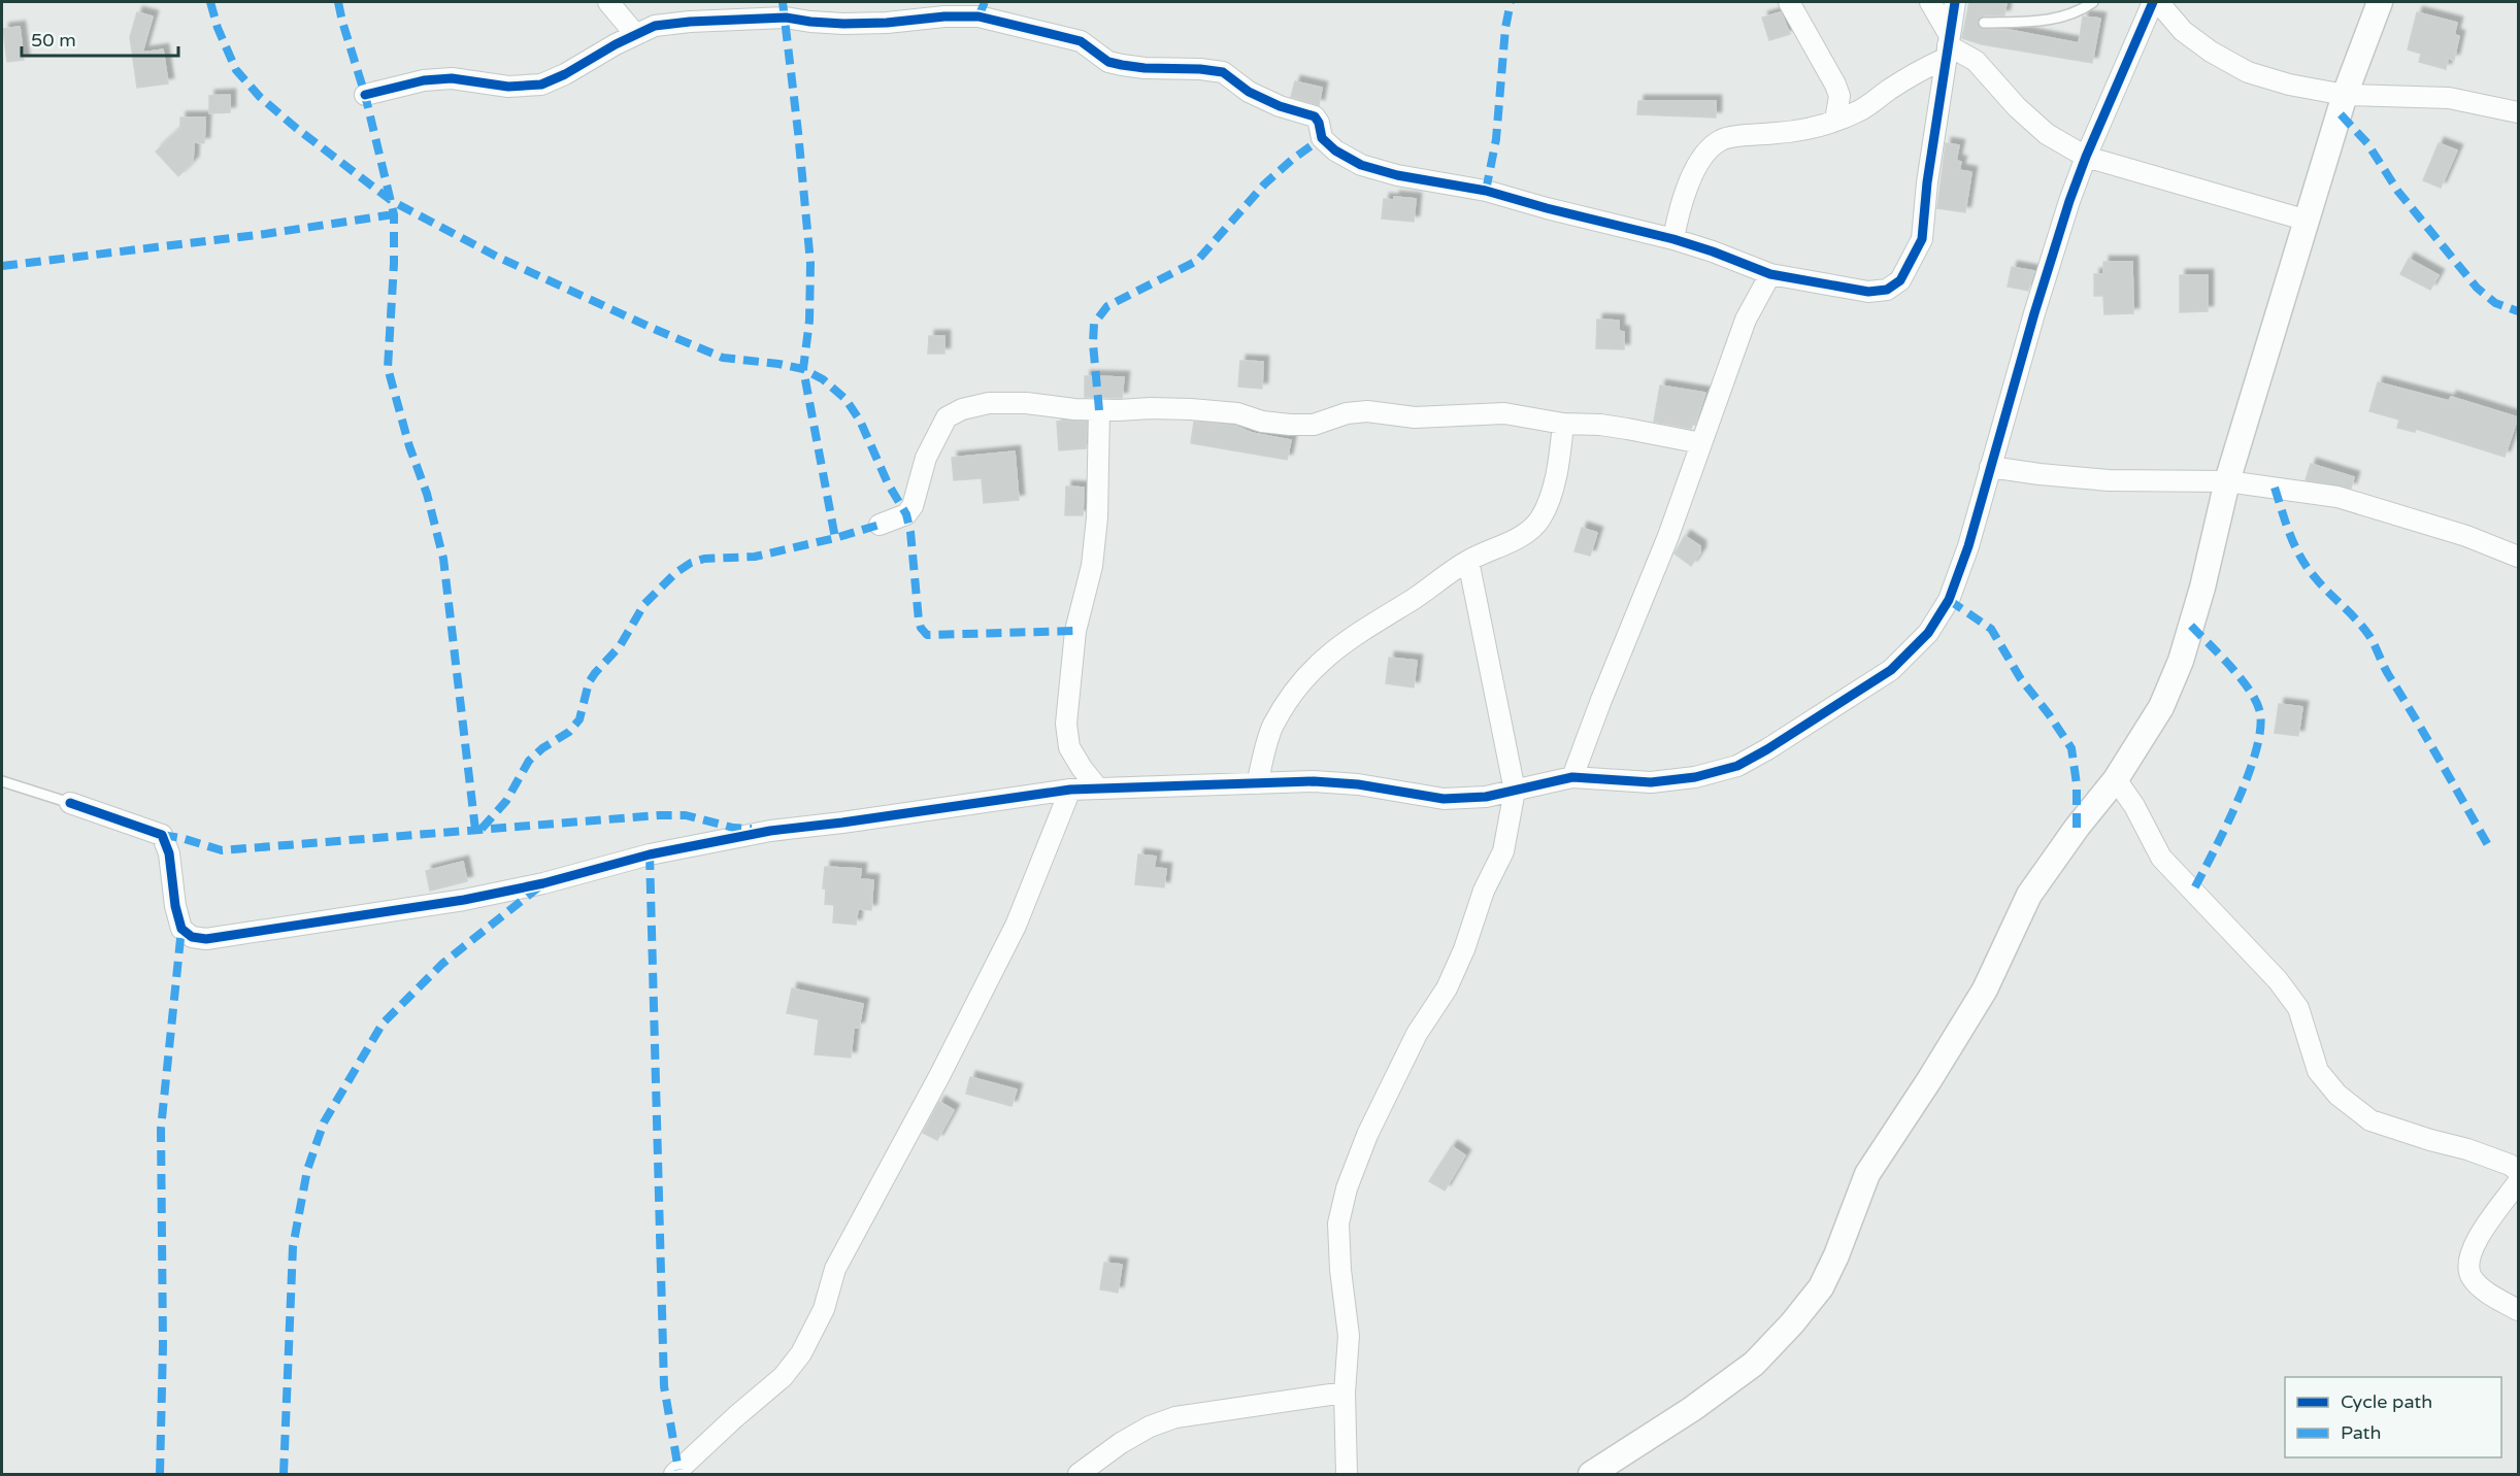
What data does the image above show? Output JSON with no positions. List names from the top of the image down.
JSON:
{
  "legend": ["Cycle path", "Path"],
  "scale_bar": "50 m"
}
